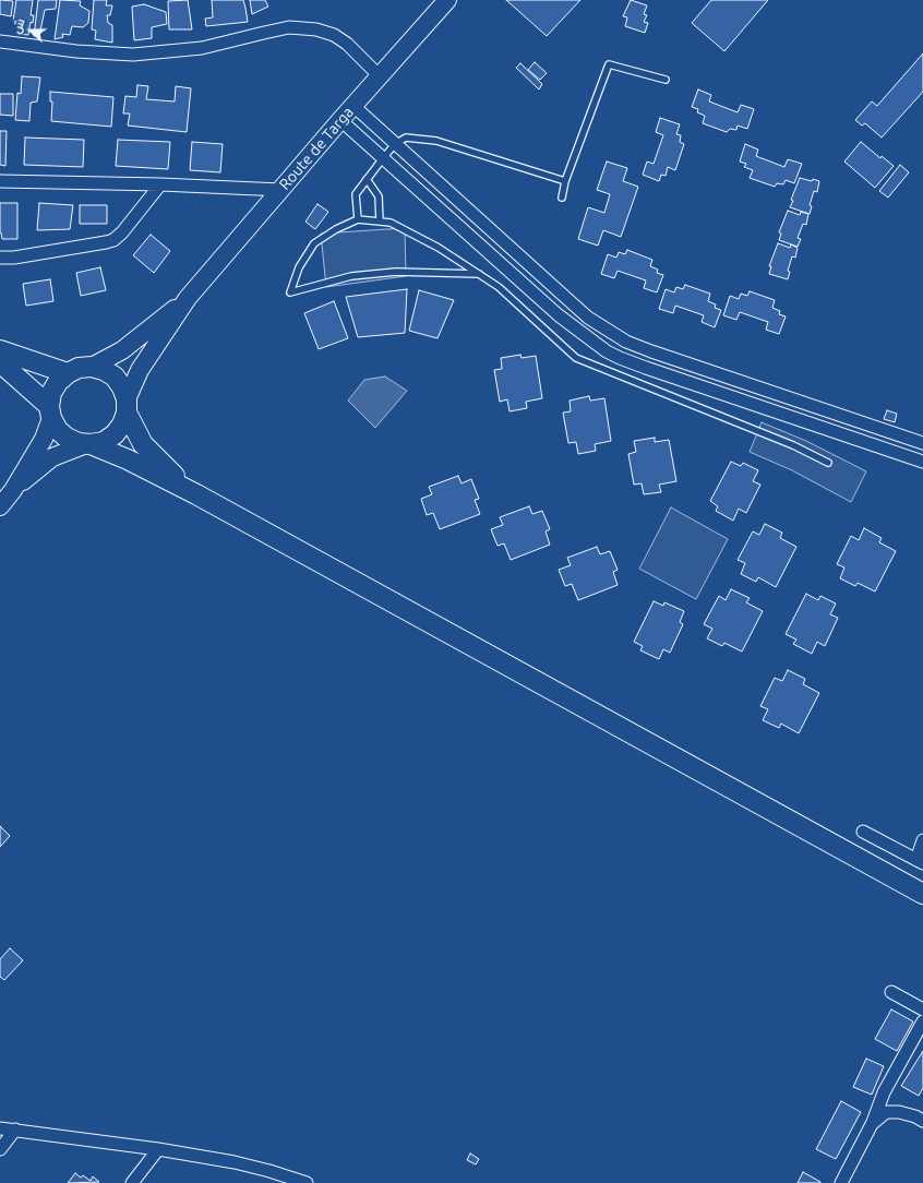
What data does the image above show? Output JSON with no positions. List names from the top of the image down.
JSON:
{
  "streets": {
    "main road": ["Route de Targa"]
  },
  "north": "left"
}
